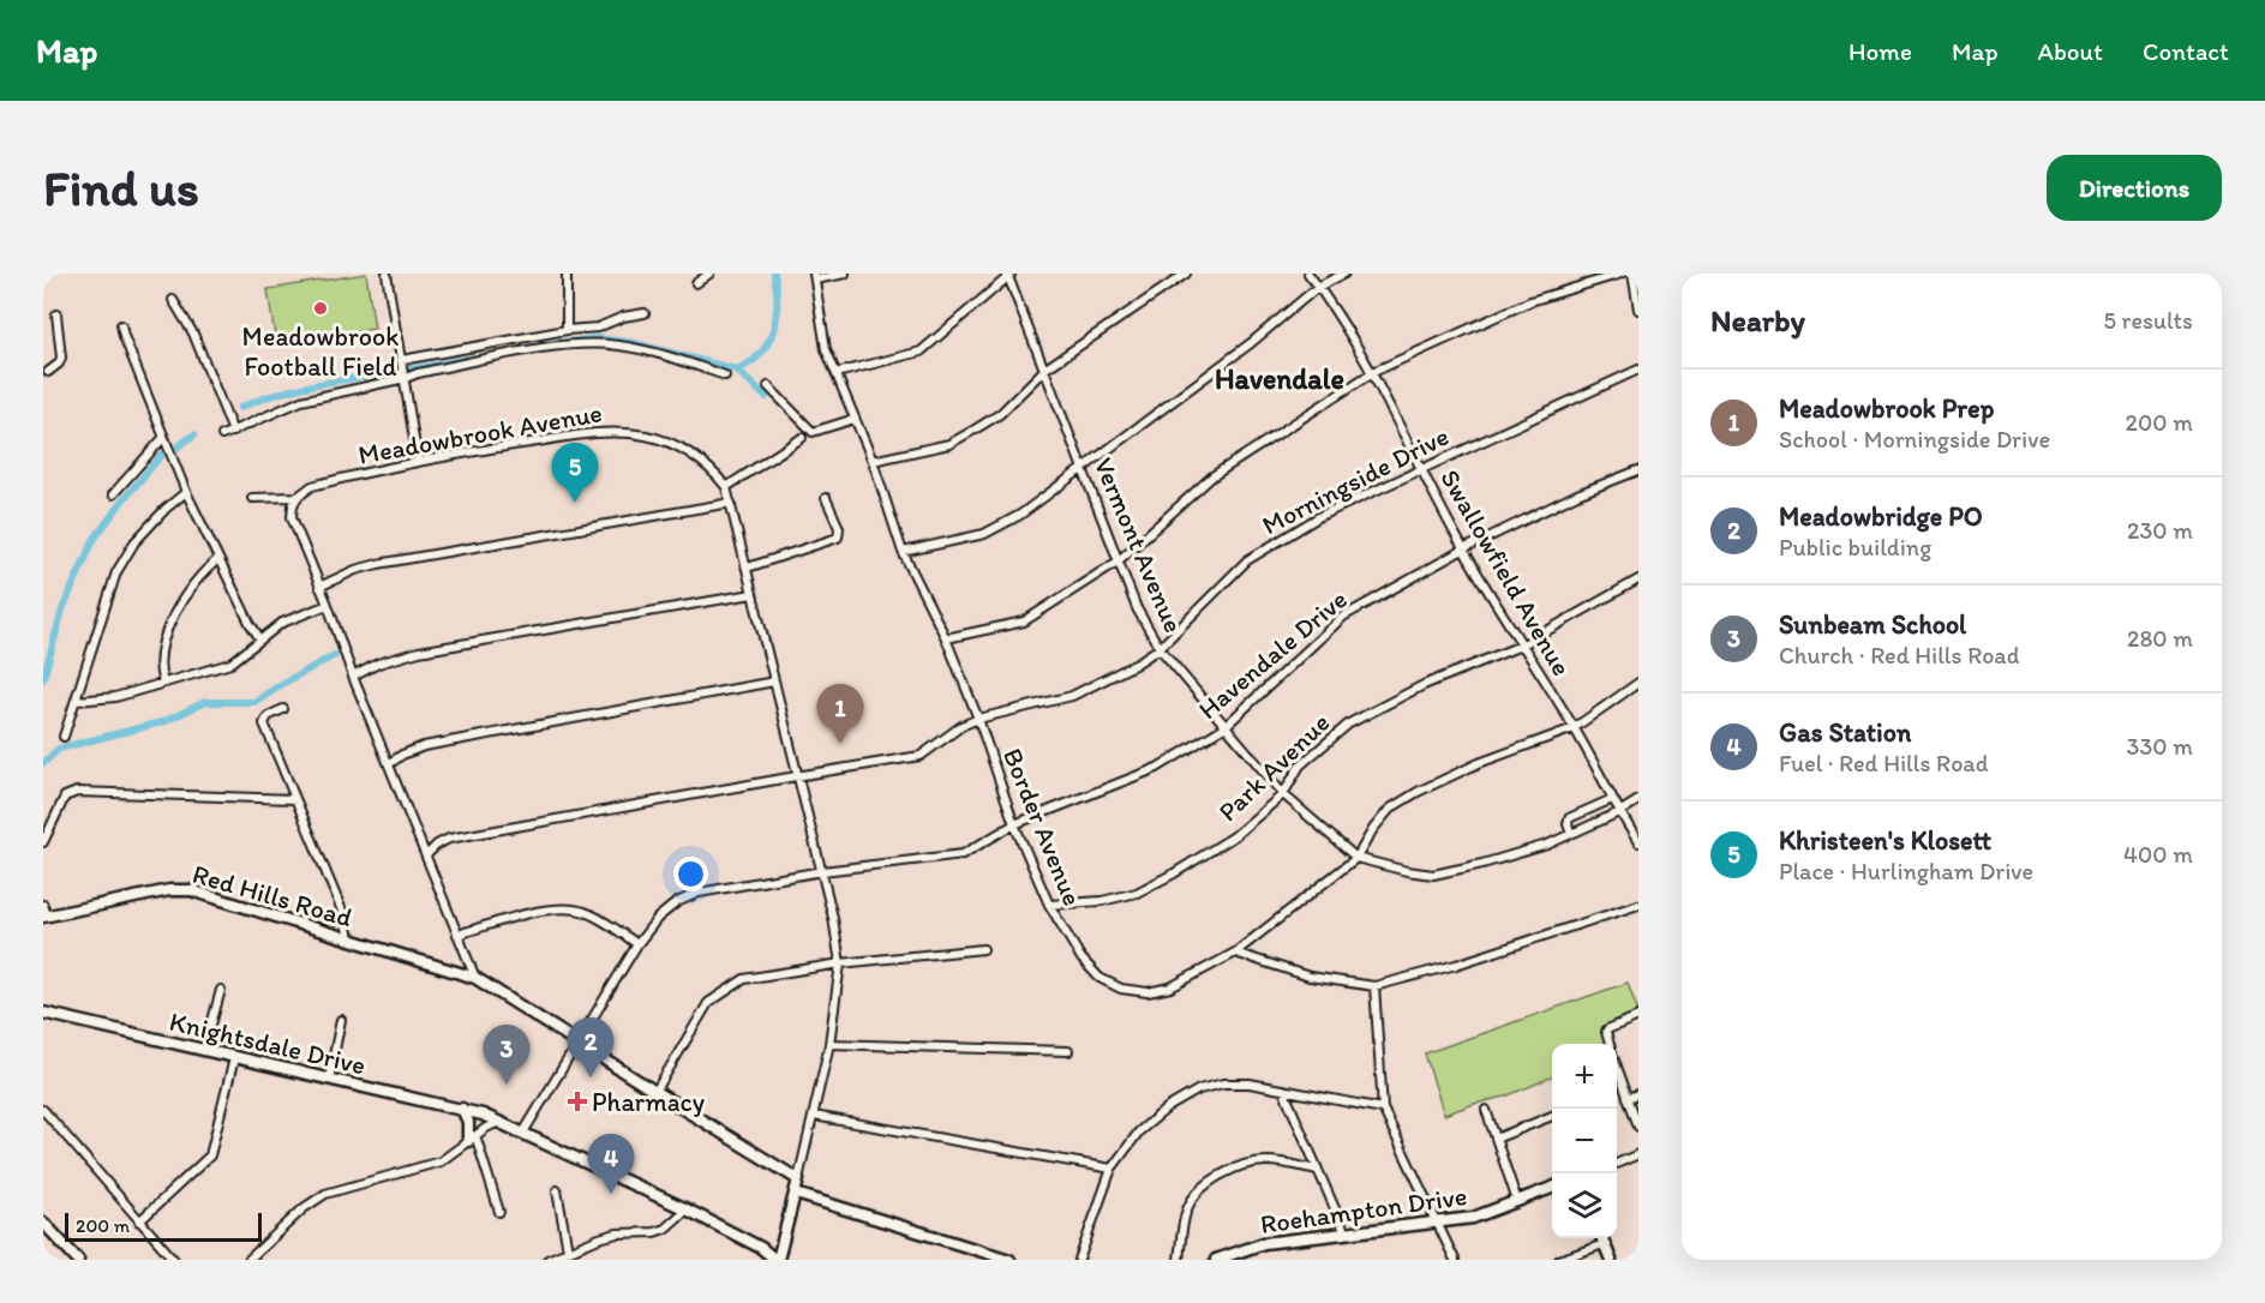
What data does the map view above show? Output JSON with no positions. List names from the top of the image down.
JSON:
{
  "streets": {
    "street": [
      "Meadowbrook Avenue",
      "Morningside Drive",
      "Vermont Avenue",
      "Swallowfield Avenue",
      "Havendale Drive",
      "Park Avenue",
      "Border Avenue",
      "Red Hills Road",
      "Knightsdale Drive",
      "Roehampton Drive"
    ]
  },
  "crossings": [
    ["Meadowbrook Avenue", "Morningside Drive"],
    ["Meadowbrook Avenue", "Havendale Drive"],
    ["Meadowbrook Avenue", "Red Hills Road"],
    ["Morningside Drive", "Vermont Avenue"],
    ["Morningside Drive", "Swallowfield Avenue"],
    ["Morningside Drive", "Border Avenue"],
    ["Vermont Avenue", "Swallowfield Avenue"],
    ["Vermont Avenue", "Havendale Drive"],
    ["Vermont Avenue", "Park Avenue"],
    ["Vermont Avenue", "Border Avenue"],
    ["Swallowfield Avenue", "Havendale Drive"],
    ["Swallowfield Avenue", "Park Avenue"],
    ["Swallowfield Avenue", "Border Avenue"],
    ["Havendale Drive", "Border Avenue"],
    ["Havendale Drive", "Red Hills Road"],
    ["Park Avenue", "Border Avenue"]
  ],
  "districts": ["Havendale"],
  "places": {
    "other": ["Meadowbrook Football Field"],
    "health": ["Pharmacy"]
  },
  "scale_bar": "200 m",
  "page": {
    "header": "Map",
    "nav": [
      "Home",
      "Map",
      "About",
      "Contact"
    ],
    "buttons": "Directions",
    "title": "Find us",
    "heading": ["Nearby", "5 results"],
    "list": [
      {
        "mark": "1",
        "name": "Meadowbrook Prep",
        "note": "School · Morningside Drive",
        "value": "200 m"
      },
      {
        "mark": "2",
        "name": "Meadowbridge PO",
        "note": "Public building",
        "value": "230 m"
      },
      {
        "mark": "3",
        "name": "Sunbeam School",
        "note": "Church · Red Hills Road",
        "value": "280 m"
      },
      {
        "mark": "4",
        "name": "Gas Station",
        "note": "Fuel · Red Hills Road",
        "value": "330 m"
      },
      {
        "mark": "5",
        "name": "Khristeen's Klosett",
        "note": "Place · Hurlingham Drive",
        "value": "400 m"
      }
    ],
    "pins": [
      "5",
      "1",
      "2",
      "3",
      "4"
    ],
    "map_buttons": ["+", "−"],
    "scale": "200 m"
  }
}
